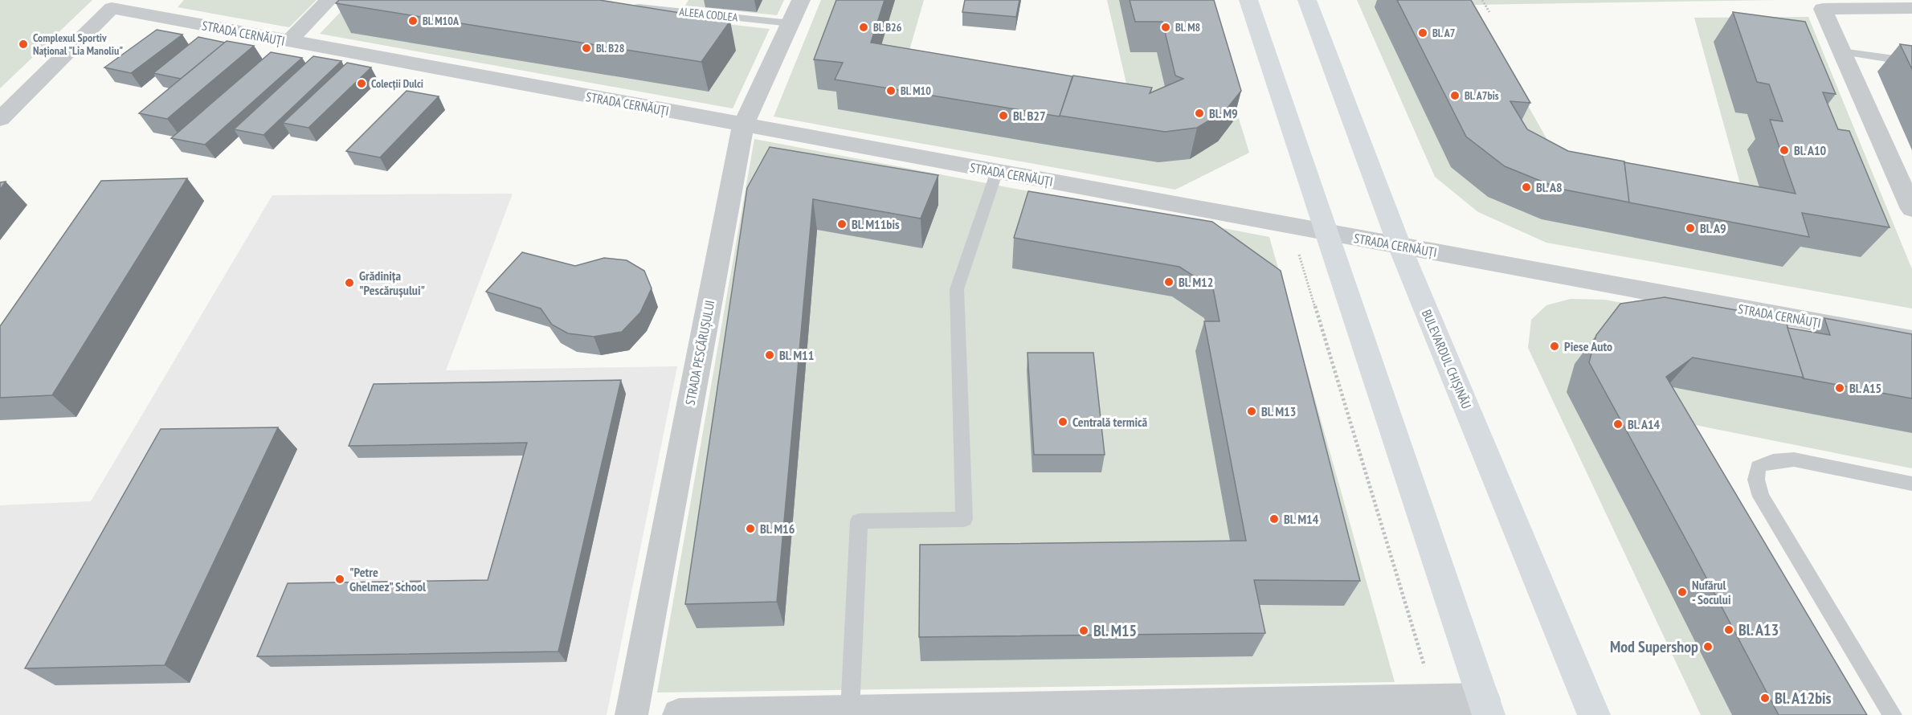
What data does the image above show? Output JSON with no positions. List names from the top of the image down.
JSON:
{
  "streets": {
    "main road": ["BULEVARDUL CHIȘINĂU"],
    "street": ["STRADA CERNĂUȚI", "STRADA PESCĂRUȘULUI"],
    "lane": ["ALEEA CODLEA"]
  },
  "crossings": [
    ["ALEEA CODLEA", "STRADA PESCĂRUȘULUI"],
    ["STRADA CERNĂUȚI", "STRADA PESCĂRUȘULUI"],
    ["STRADA CERNĂUȚI", "BULEVARDUL CHIȘINĂU"]
  ],
  "places": [
    "Bl. M10A",
    "Bl. B26",
    "Bl. M8",
    "Bl. A7",
    "Complexul Sportiv Național \"Lia Manoliu\"",
    "Bl. B28",
    "Colecții Dulci",
    "Bl. M10",
    "Bl. A7bis",
    "Bl. M9",
    "Bl. B27",
    "Bl. A10",
    "Bl. A8",
    "Bl. M11bis",
    "Bl. A9",
    "Bl. M12",
    "Grădinița \"Pescărușului\"",
    "Piese Auto",
    "Bl. M11",
    "Bl. A15",
    "Bl. M13",
    "Centrală termică",
    "Bl. A14",
    "Bl. M14",
    "Bl. M16",
    "\"Petre Ghelmez\" School",
    "Nufărul - Socului",
    "Bl. A13",
    "Bl. M15",
    "Mod Supershop",
    "Bl. A12bis"
  ]
}
